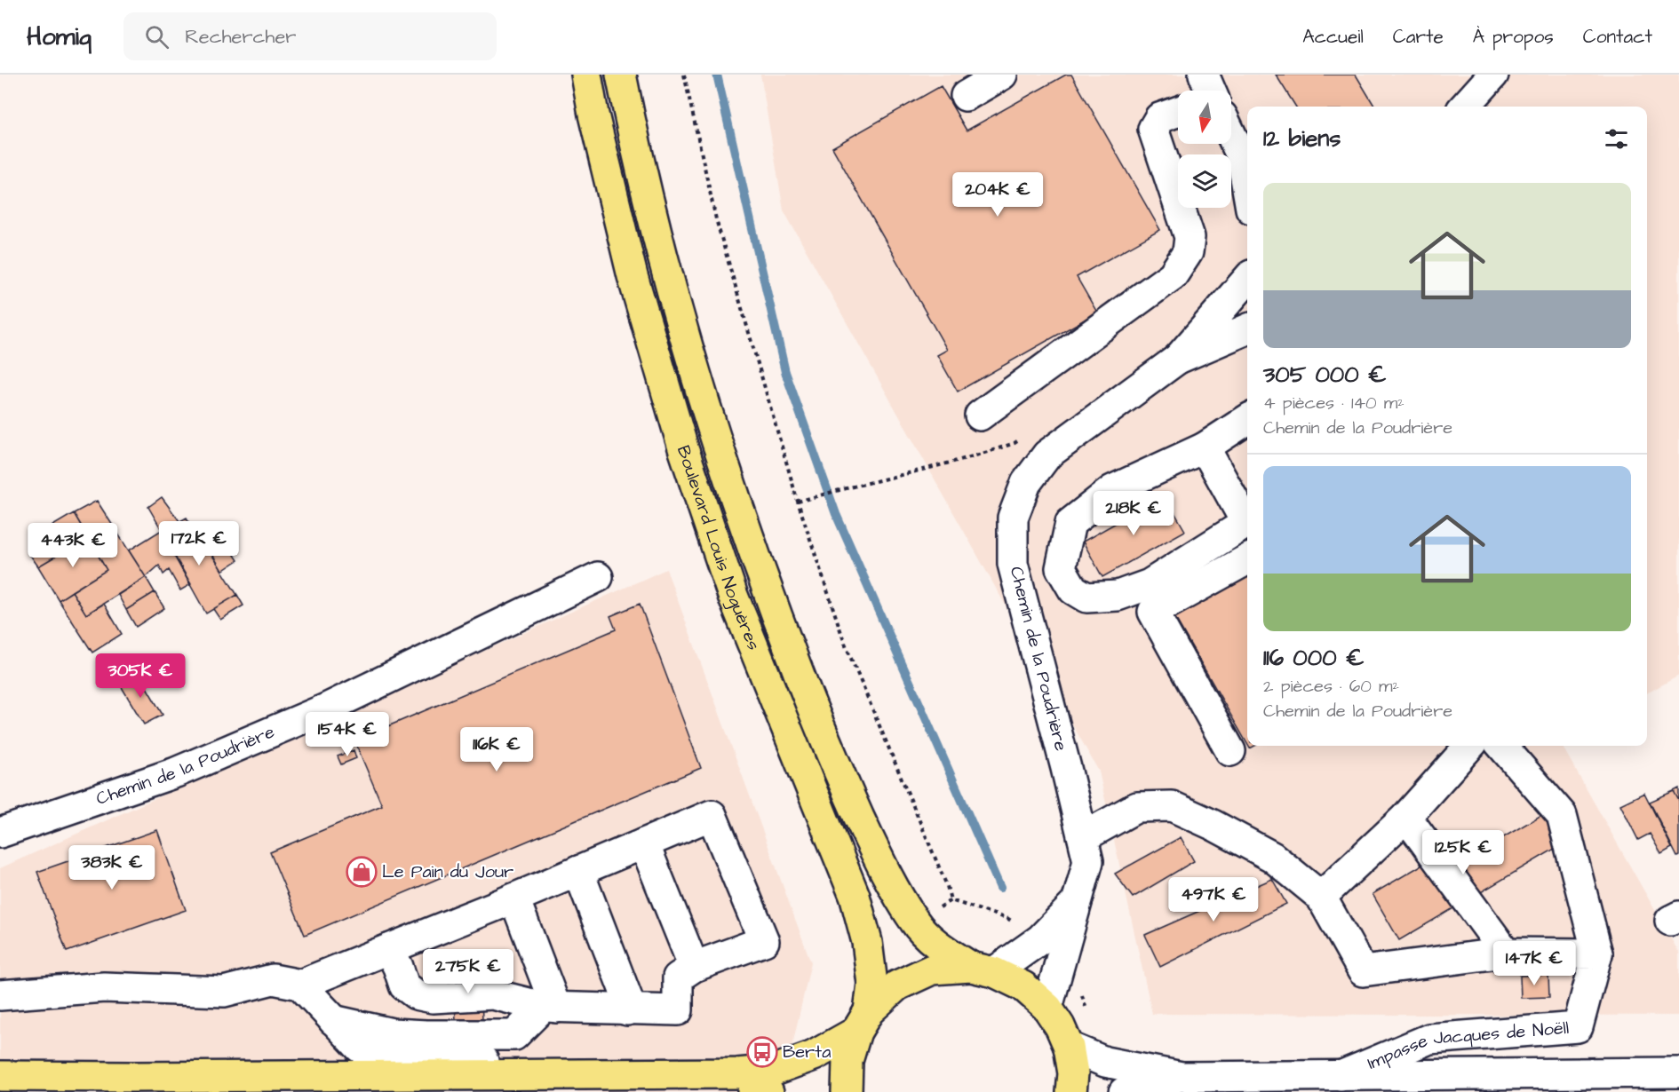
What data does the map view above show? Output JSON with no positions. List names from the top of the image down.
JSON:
{
  "streets": {
    "main road": ["Boulevard Louis Noguères"],
    "street": ["Chemin de la Poudrière", "Impasse Jacques de Noëll"]
  },
  "crossings": [
    ["Boulevard Louis Noguères", "Chemin de la Poudrière"]
  ],
  "places": {
    "shop": ["Le Pain du Jour"],
    "bus stop": ["Berta"]
  },
  "north": "bottom",
  "page": {
    "header": "Homiq",
    "search": "Rechercher",
    "nav": [
      "Accueil",
      "Carte",
      "À propos",
      "Contact"
    ],
    "heading": "12 biens",
    "list": [
      {
        "name": "305 000 €",
        "note": "4 pièces · 140 m² · Chemin de la Poudrière"
      },
      {
        "name": "116 000 €",
        "note": "2 pièces · 60 m² · Chemin de la Poudrière"
      }
    ],
    "price": [
      "204K €",
      "218K €",
      "172K €",
      "443K €",
      "305K €",
      "154K €",
      "116K €",
      "125K €",
      "383K €",
      "497K €",
      "147K €",
      "275K €"
    ]
  }
}
